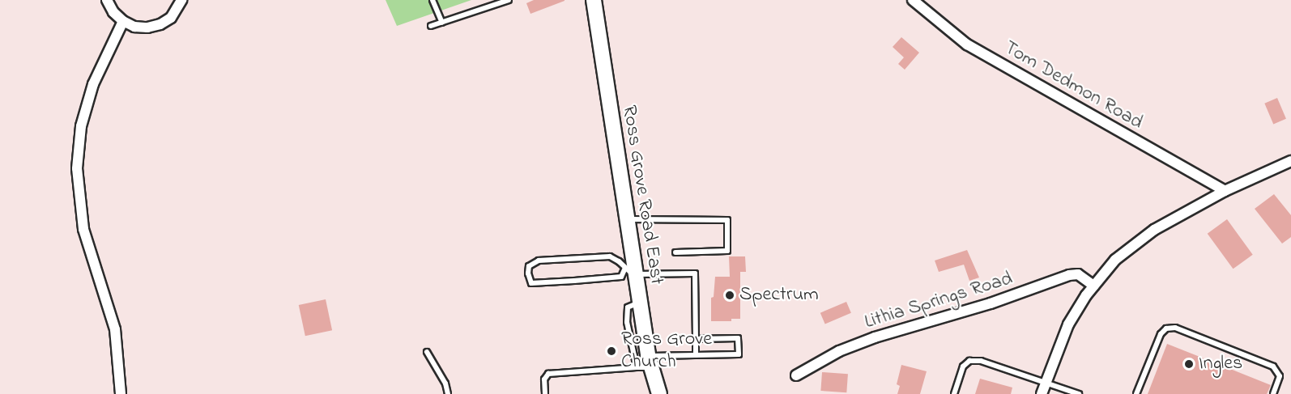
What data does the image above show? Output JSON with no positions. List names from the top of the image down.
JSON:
{
  "streets": {
    "street": ["Tom Dedmon Road", "Ross Grove Road East", "Lithia Springs Road"]
  },
  "places": ["Spectrum", "Ross Grove Church", "Ingles"]
}
